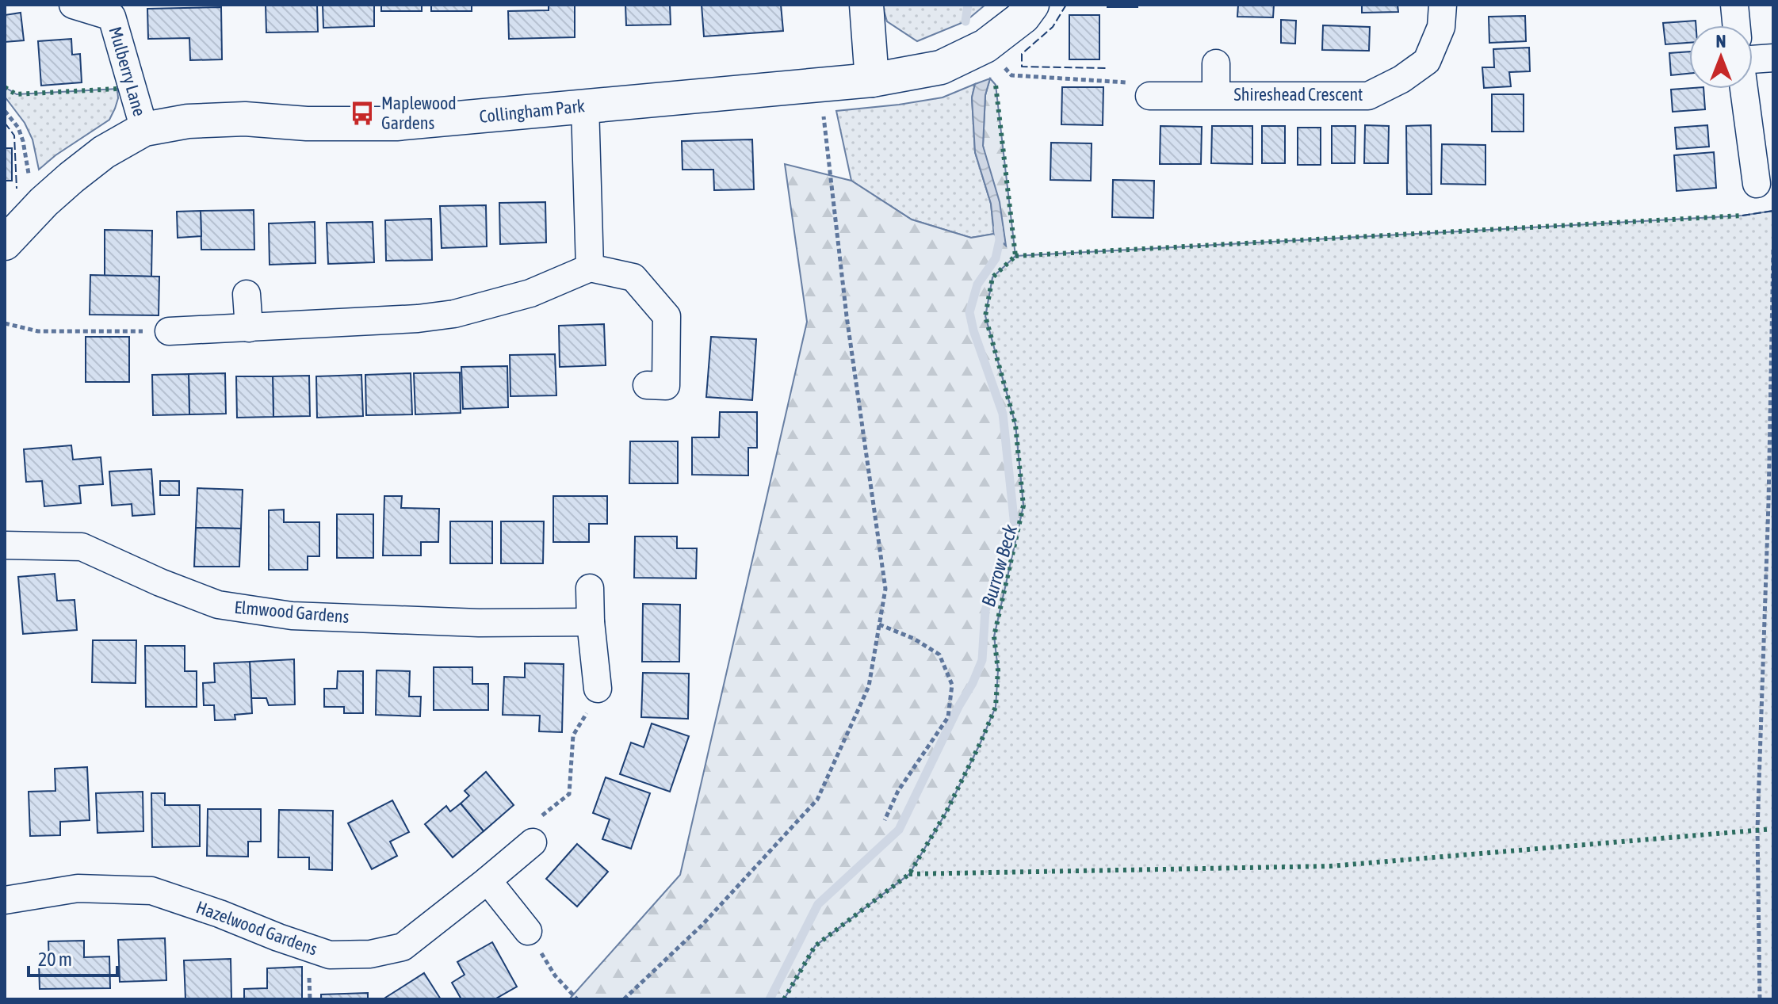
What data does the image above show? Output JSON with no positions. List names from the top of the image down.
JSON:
{
  "streets": {
    "street": [
      "Mulberry Lane",
      "Shireshead Crescent",
      "Collingham Park",
      "Elmwood Gardens",
      "Hazelwood Gardens"
    ]
  },
  "crossings": [
    ["Mulberry Lane", "Collingham Park"]
  ],
  "water": ["Burrow Beck"],
  "places": {
    "bus stop": ["Maplewood Gardens"]
  },
  "scale_bar": "20 m",
  "north": "top"
}
